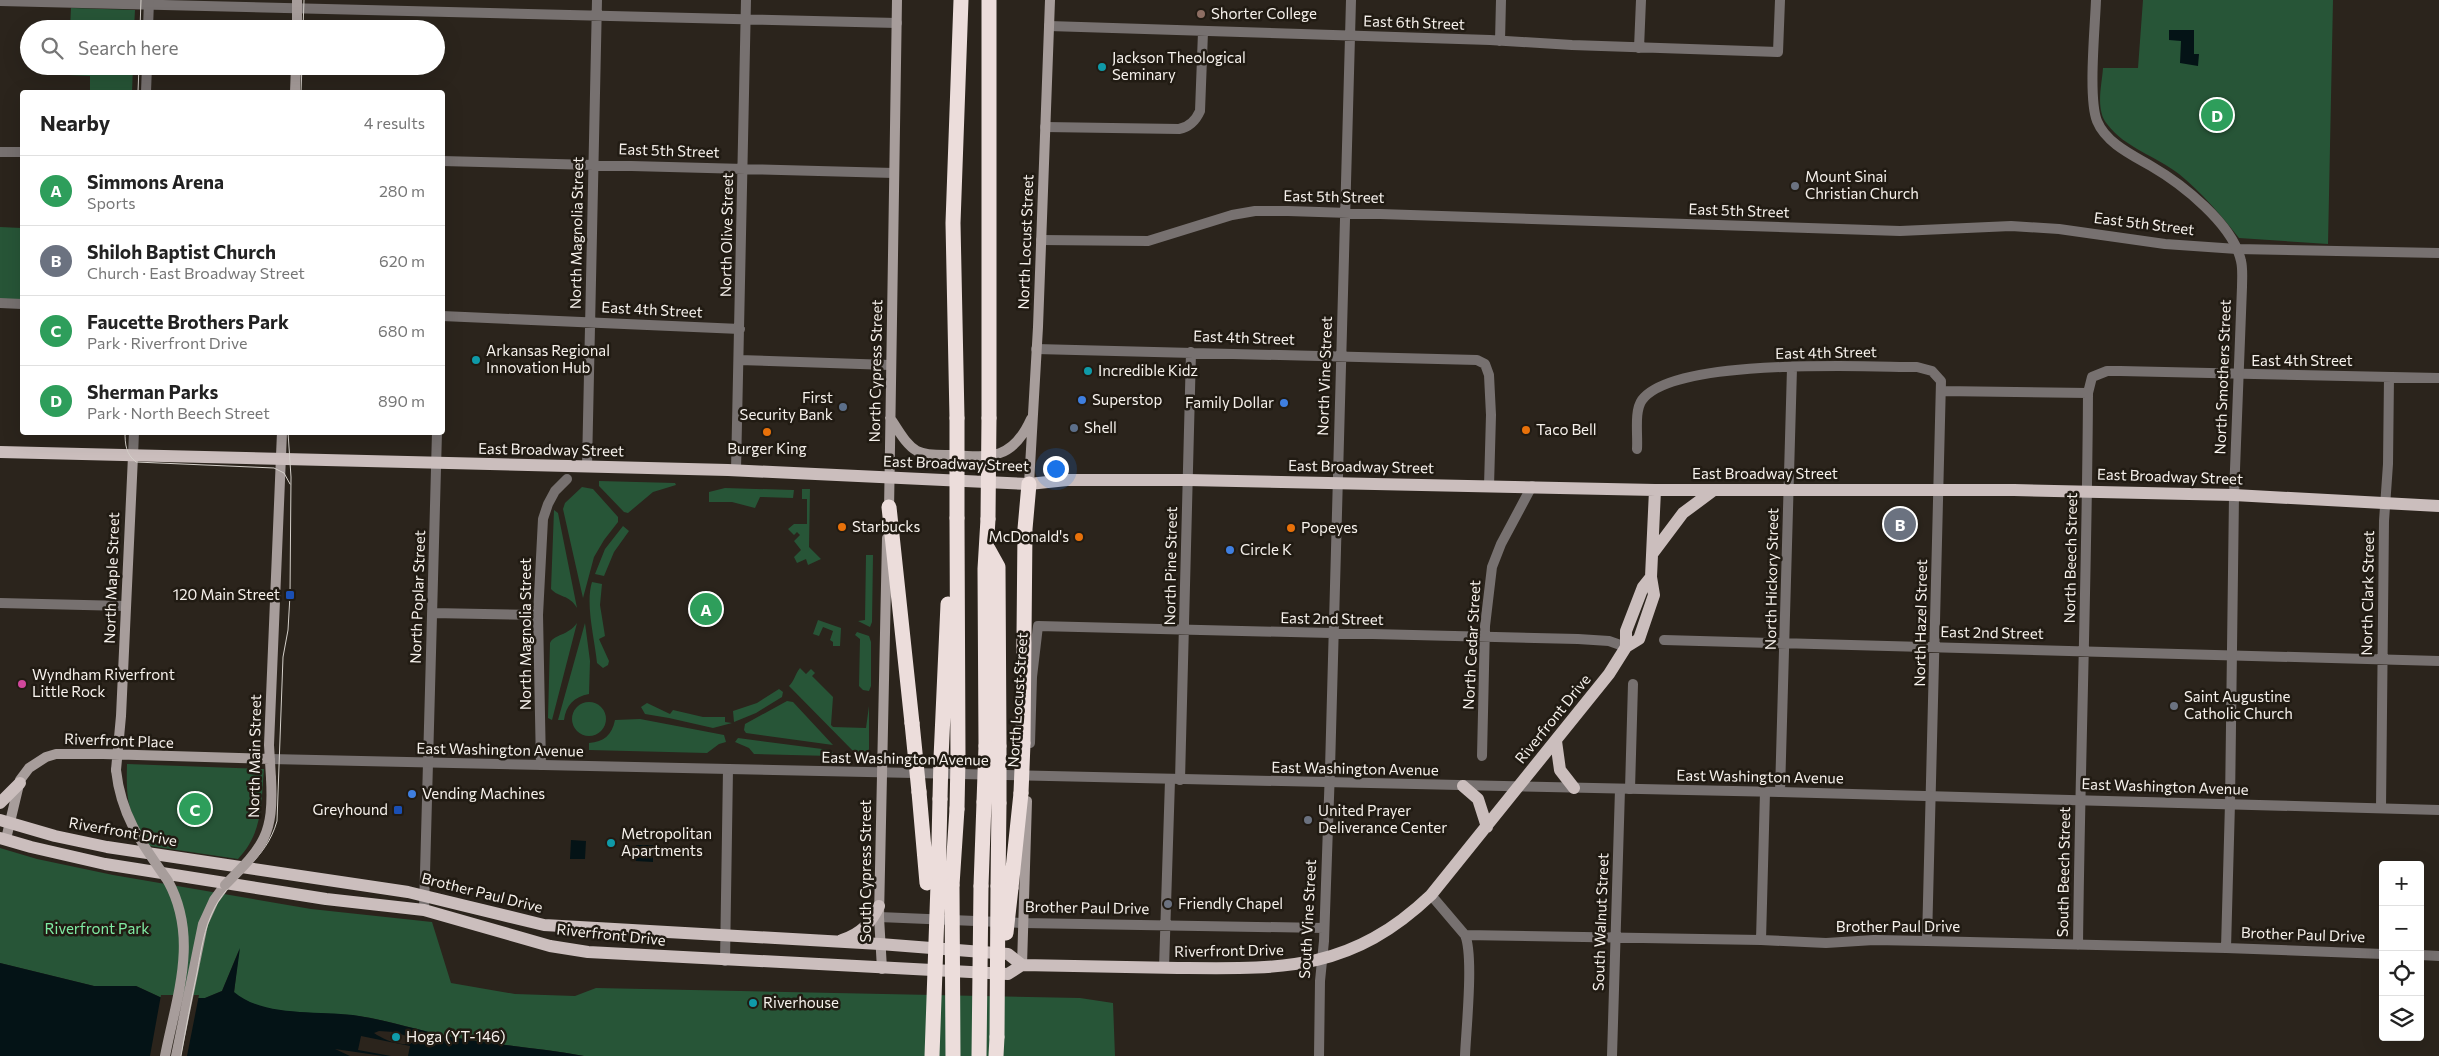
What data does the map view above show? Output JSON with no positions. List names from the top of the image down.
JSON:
{
  "streets": {
    "main road": [
      "North Locust Street",
      "North Cypress Street",
      "East Broadway Street",
      "North Maple Street",
      "Riverfront Drive",
      "Riverfront Place",
      "North Main Street",
      "South Cypress Street",
      "Brother Paul Drive"
    ],
    "street": [
      "East 6th Street",
      "East 5th Street",
      "North Magnolia Street",
      "North Olive Street",
      "East 4th Street",
      "North Vine Street",
      "North Smothers Street",
      "North Beech Street",
      "North Pine Street",
      "North Hickory Street",
      "North Clark Street",
      "North Poplar Street",
      "East 2nd Street",
      "North Hazel Street",
      "North Cedar Street",
      "East Washington Avenue",
      "South Beech Street",
      "South Vine Street",
      "South Walnut Street"
    ]
  },
  "crossings": [
    ["East 6th Street", "North Locust Street"],
    ["East 6th Street", "North Vine Street"],
    ["East 5th Street", "North Magnolia Street"],
    ["East 5th Street", "North Olive Street"],
    ["East 5th Street", "North Locust Street"],
    ["East 5th Street", "North Cypress Street"],
    ["East 5th Street", "North Vine Street"],
    ["East 5th Street", "North Smothers Street"],
    ["North Magnolia Street", "East 4th Street"],
    ["North Magnolia Street", "East Broadway Street"],
    ["North Magnolia Street", "East Washington Avenue"],
    ["North Olive Street", "East 4th Street"],
    ["North Olive Street", "East Broadway Street"],
    ["North Locust Street", "East 4th Street"],
    ["North Locust Street", "East Broadway Street"],
    ["North Locust Street", "East 2nd Street"],
    ["North Locust Street", "East Washington Avenue"],
    ["East 4th Street", "North Vine Street"],
    ["East 4th Street", "North Smothers Street"],
    ["East 4th Street", "East Broadway Street"],
    ["East 4th Street", "North Beech Street"],
    ["East 4th Street", "North Pine Street"],
    ["East 4th Street", "North Hickory Street"],
    ["East 4th Street", "North Clark Street"],
    ["East 4th Street", "North Hazel Street"],
    ["North Cypress Street", "East Broadway Street"],
    ["North Cypress Street", "East Washington Avenue"],
    ["North Cypress Street", "South Cypress Street"],
    ["North Vine Street", "East Broadway Street"],
    ["North Vine Street", "East 2nd Street"],
    ["North Vine Street", "East Washington Avenue"],
    ["North Vine Street", "South Vine Street"],
    ["North Smothers Street", "East Broadway Street"],
    ["North Smothers Street", "East 2nd Street"],
    ["North Smothers Street", "East Washington Avenue"],
    ["North Smothers Street", "Brother Paul Drive"],
    ["East Broadway Street", "North Beech Street"],
    ["East Broadway Street", "North Pine Street"],
    ["East Broadway Street", "North Maple Street"],
    ["East Broadway Street", "North Hickory Street"],
    ["East Broadway Street", "North Clark Street"],
    ["East Broadway Street", "North Poplar Street"],
    ["East Broadway Street", "North Hazel Street"],
    ["East Broadway Street", "North Cedar Street"],
    ["East Broadway Street", "Riverfront Drive"],
    ["East Broadway Street", "North Main Street"],
    ["North Beech Street", "East 2nd Street"],
    ["North Beech Street", "East Washington Avenue"],
    ["North Beech Street", "South Beech Street"],
    ["North Pine Street", "East 2nd Street"],
    ["North Pine Street", "Riverfront Drive"],
    ["North Pine Street", "East Washington Avenue"],
    ["North Pine Street", "Brother Paul Drive"],
    ["North Maple Street", "Riverfront Place"],
    ["North Hickory Street", "East 2nd Street"],
    ["North Hickory Street", "East Washington Avenue"],
    ["North Clark Street", "East 2nd Street"],
    ["North Clark Street", "East Washington Avenue"],
    ["North Poplar Street", "Riverfront Drive"],
    ["North Poplar Street", "East Washington Avenue"],
    ["North Poplar Street", "Brother Paul Drive"],
    ["East 2nd Street", "North Hazel Street"],
    ["East 2nd Street", "North Cedar Street"],
    ["East 2nd Street", "Riverfront Drive"],
    ["North Hazel Street", "East Washington Avenue"],
    ["North Hazel Street", "Brother Paul Drive"],
    ["Riverfront Drive", "Riverfront Place"],
    ["Riverfront Drive", "East Washington Avenue"],
    ["Riverfront Drive", "South Cypress Street"],
    ["Riverfront Drive", "Brother Paul Drive"],
    ["Riverfront Drive", "South Vine Street"],
    ["Riverfront Place", "East Washington Avenue"],
    ["Riverfront Place", "North Main Street"],
    ["East Washington Avenue", "North Main Street"],
    ["East Washington Avenue", "South Cypress Street"],
    ["East Washington Avenue", "South Beech Street"],
    ["East Washington Avenue", "South Vine Street"],
    ["East Washington Avenue", "South Walnut Street"],
    ["South Cypress Street", "Brother Paul Drive"],
    ["South Beech Street", "Brother Paul Drive"],
    ["Brother Paul Drive", "South Vine Street"],
    ["Brother Paul Drive", "South Walnut Street"]
  ],
  "parks": ["Riverfront Park"],
  "places": {
    "other": [
      "Shorter College",
      "Jackson Theological Seminary",
      "Mount Sinai Christian Church",
      "Arkansas Regional Innovation Hub",
      "Incredible Kidz",
      "Superstop",
      "Family Dollar",
      "First Security Bank",
      "Shell",
      "Taco Bell",
      "Burger King",
      "Starbucks",
      "Popeyes",
      "McDonald's",
      "Circle K",
      "Wyndham Riverfront Little Rock",
      "Saint Augustine Catholic Church",
      "Vending Machines",
      "United Prayer Deliverance Center",
      "Metropolitan Apartments",
      "Friendly Chapel",
      "Riverhouse",
      "Hoga (YT-146)"
    ],
    "transit": ["120 Main Street", "Greyhound"]
  },
  "page": {
    "search": "Search here",
    "heading": ["Nearby", "4 results"],
    "pins": [
      "D",
      "B",
      "A",
      "C"
    ],
    "list": [
      {
        "mark": "A",
        "name": "Simmons Arena",
        "note": "Sports",
        "value": "280 m"
      },
      {
        "mark": "B",
        "name": "Shiloh Baptist Church",
        "note": "Church · East Broadway Street",
        "value": "620 m"
      },
      {
        "mark": "C",
        "name": "Faucette Brothers Park",
        "note": "Park · Riverfront Drive",
        "value": "680 m"
      },
      {
        "mark": "D",
        "name": "Sherman Parks",
        "note": "Park · North Beech Street",
        "value": "890 m"
      }
    ],
    "map_buttons": ["+", "−"]
  }
}
